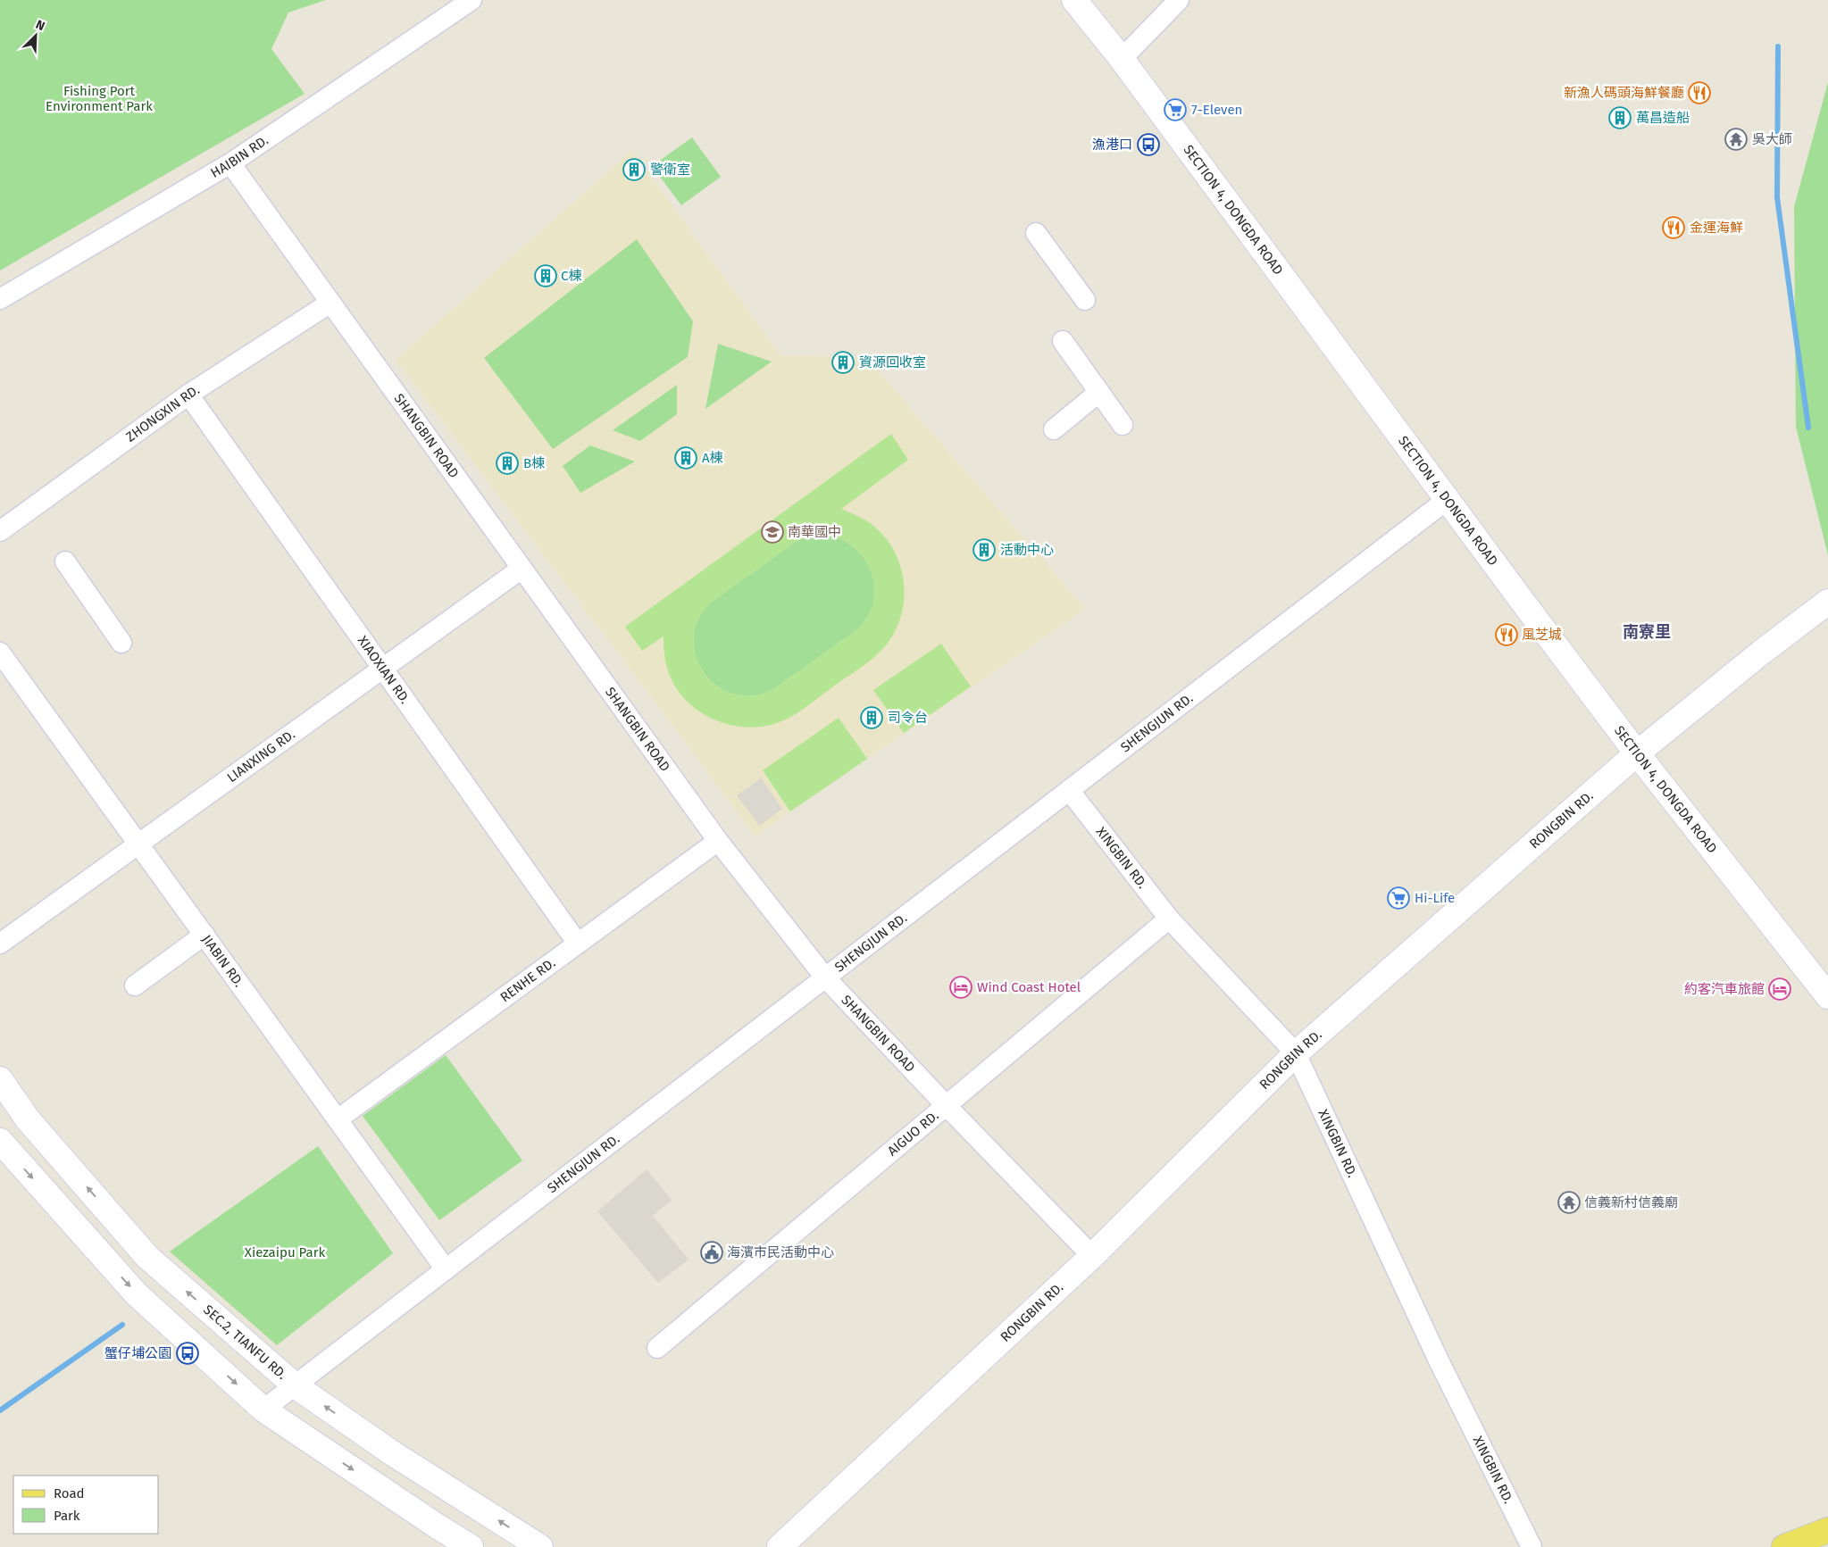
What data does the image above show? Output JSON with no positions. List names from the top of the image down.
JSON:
{
  "streets": {
    "street": [
      "HAIBIN RD.",
      "SECTION 4, DONGDA ROAD",
      "ZHONGXIN RD.",
      "SHANGBIN ROAD",
      "XIAOXIAN RD.",
      "SHENGJUN RD.",
      "LIANXING RD.",
      "RONGBIN RD.",
      "XINGBIN RD.",
      "JIABIN RD.",
      "RENHE RD.",
      "AIGUO RD.",
      "SEC.2, TIANFU RD."
    ]
  },
  "crossings": [
    ["HAIBIN RD.", "SHANGBIN ROAD"],
    ["SECTION 4, DONGDA ROAD", "SHENGJUN RD."],
    ["SECTION 4, DONGDA ROAD", "RONGBIN RD."],
    ["ZHONGXIN RD.", "SHANGBIN ROAD"],
    ["ZHONGXIN RD.", "XIAOXIAN RD."],
    ["SHANGBIN ROAD", "SHENGJUN RD."],
    ["SHANGBIN ROAD", "LIANXING RD."],
    ["SHANGBIN ROAD", "RONGBIN RD."],
    ["SHANGBIN ROAD", "RENHE RD."],
    ["SHANGBIN ROAD", "AIGUO RD."],
    ["XIAOXIAN RD.", "LIANXING RD."],
    ["XIAOXIAN RD.", "RENHE RD."],
    ["SHENGJUN RD.", "XINGBIN RD."],
    ["SHENGJUN RD.", "JIABIN RD."],
    ["SHENGJUN RD.", "SEC.2, TIANFU RD."],
    ["LIANXING RD.", "JIABIN RD."],
    ["RONGBIN RD.", "XINGBIN RD."],
    ["XINGBIN RD.", "AIGUO RD."],
    ["JIABIN RD.", "RENHE RD."]
  ],
  "districts": ["南寮里"],
  "parks": ["Fishing Port Environment Park", "Xiezaipu Park"],
  "places": {
    "restaurant": ["新漁人碼頭海鮮餐廳", "金運海鮮", "風芝城"],
    "supermarket": ["7-Eleven", "Hi-Life"],
    "building": [
      "萬昌造船",
      "警衛室",
      "C棟",
      "資源回收室",
      "A棟",
      "B棟",
      "活動中心",
      "司令台"
    ],
    "temple": ["吳大師", "信義新村信義廟"],
    "bus stop": ["漁港口", "蟹仔埔公園"],
    "school or university": ["南華國中"],
    "hotel": ["Wind Coast Hotel", "約客汽車旅館"],
    "public building": ["海濱市民活動中心"]
  },
  "legend": ["Road", "Park"],
  "north": "top right"
}
